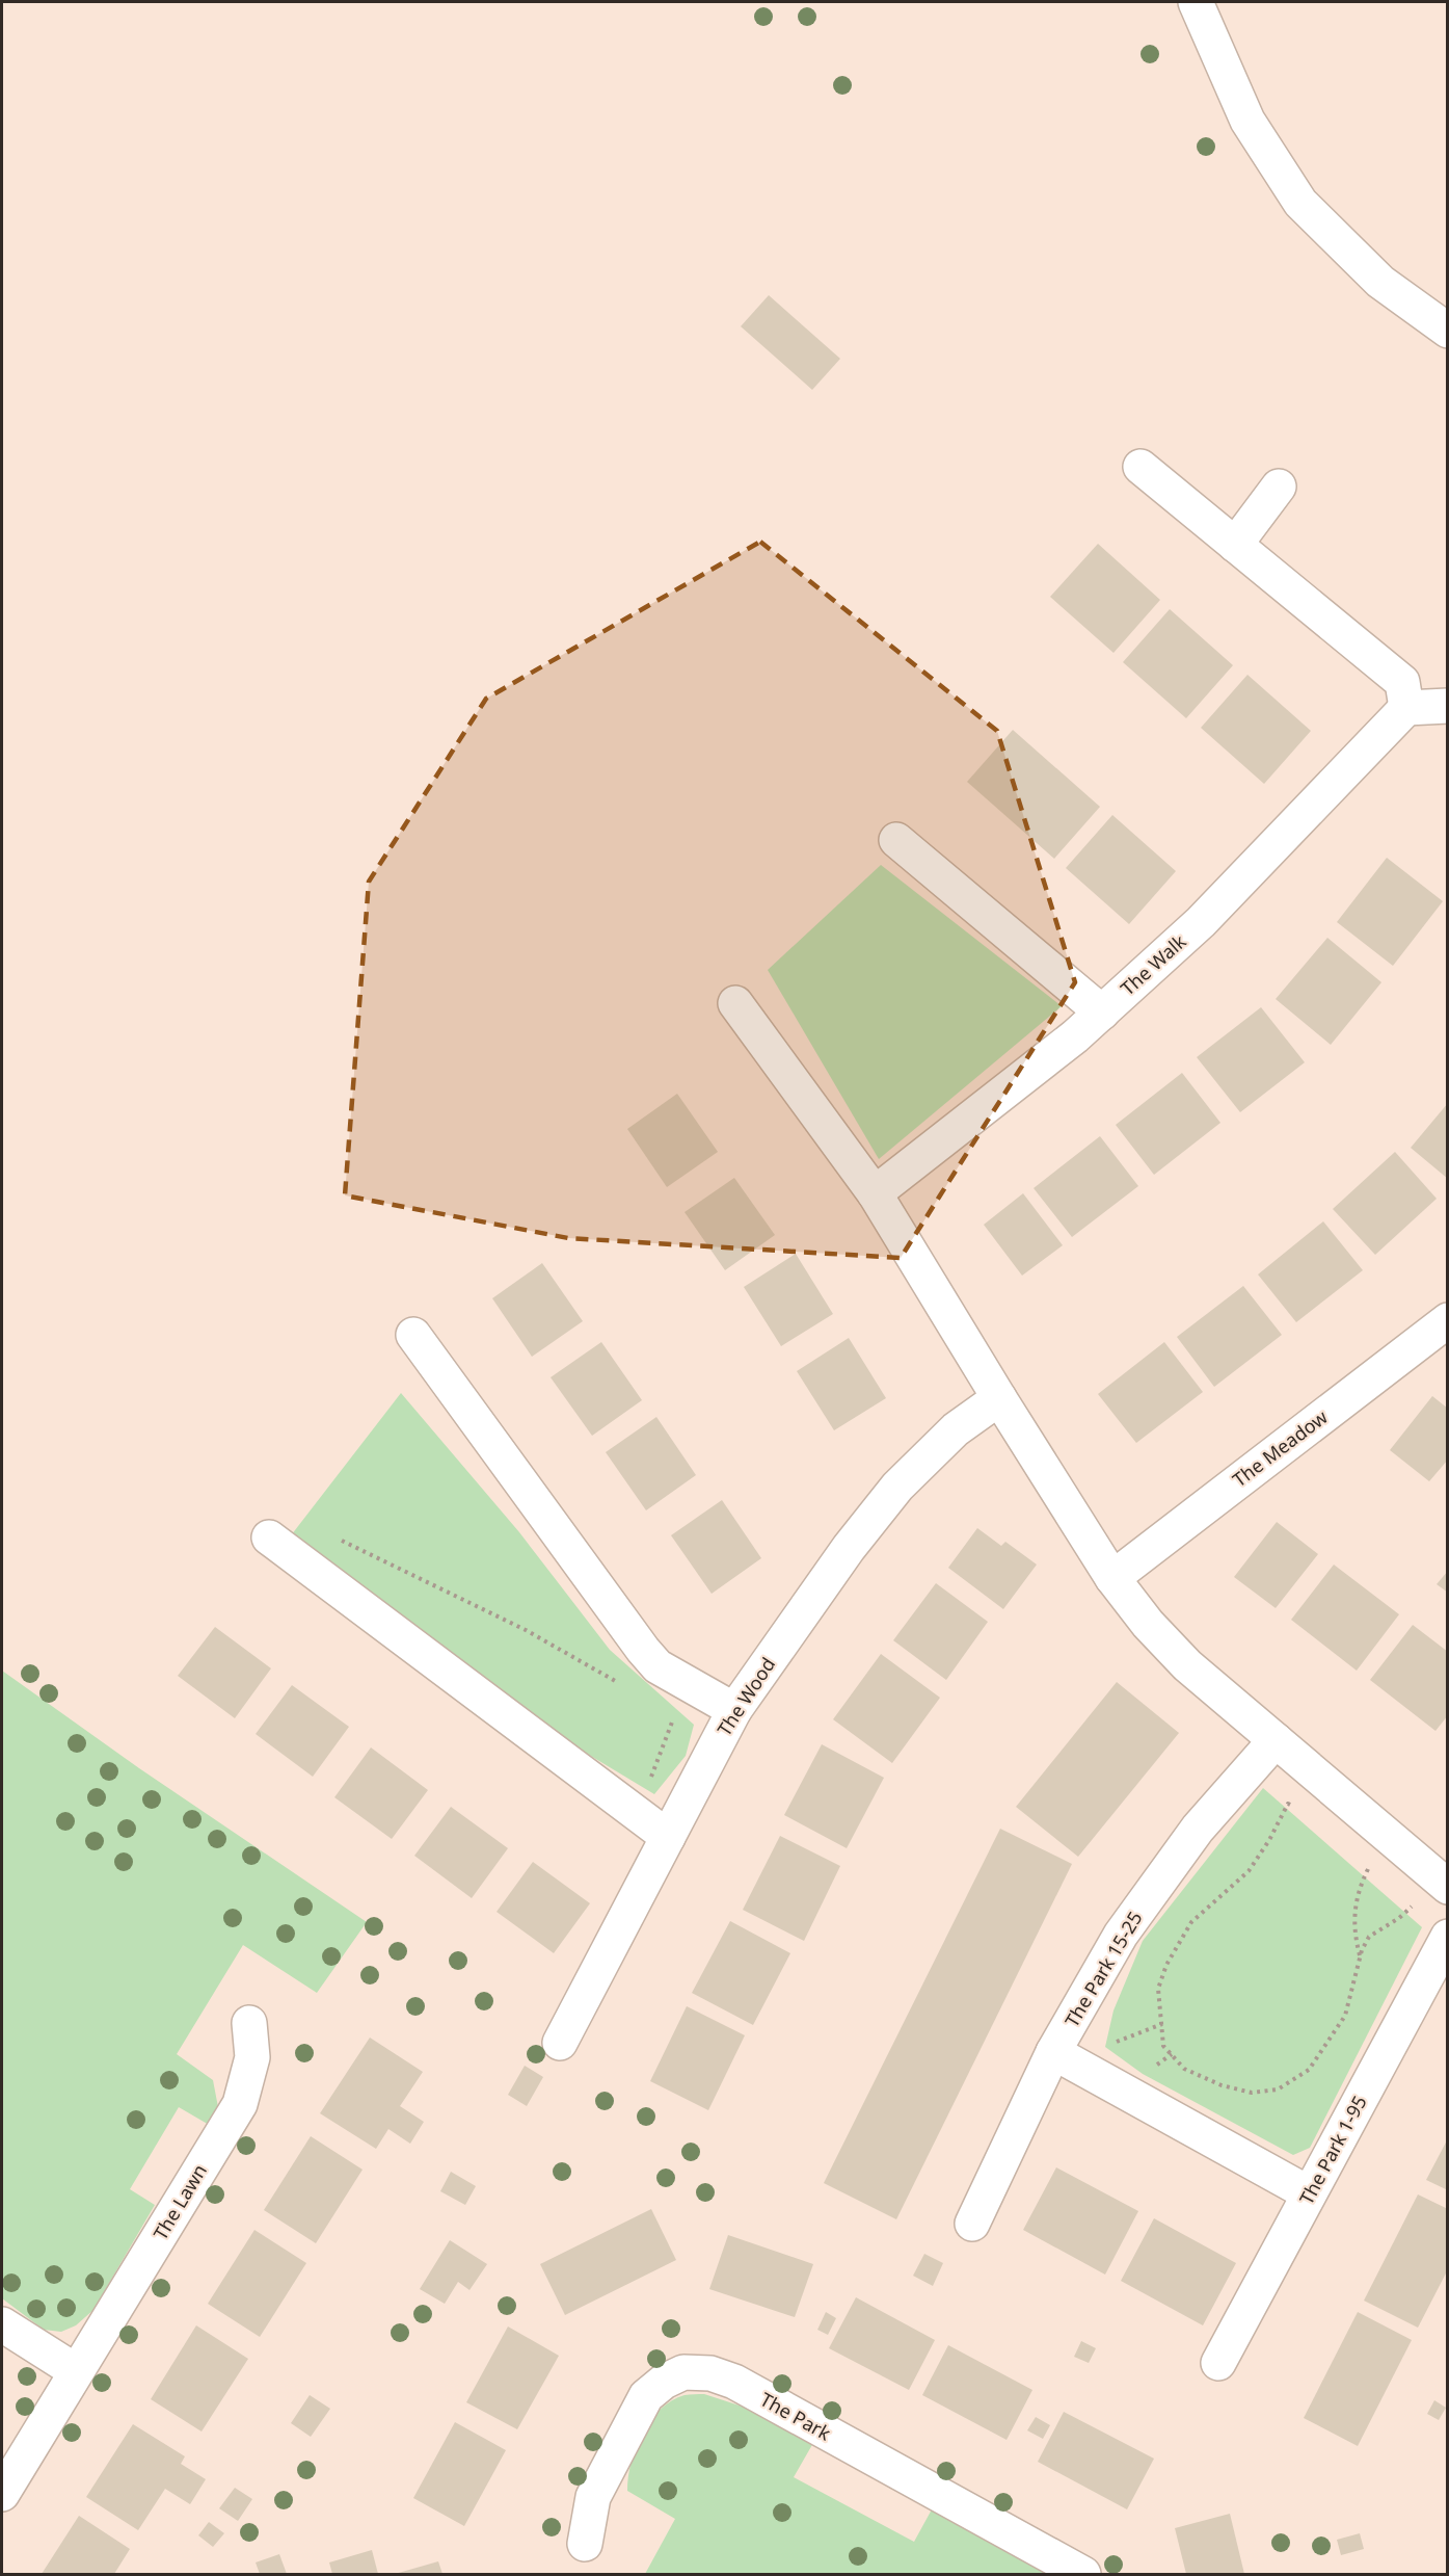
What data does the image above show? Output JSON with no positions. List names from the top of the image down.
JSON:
{
  "streets": {
    "street": [
      "The Walk",
      "The Meadow",
      "The Wood",
      "The Park 15-25",
      "The Park 1-95",
      "The Lawn",
      "The Park"
    ]
  }
}
